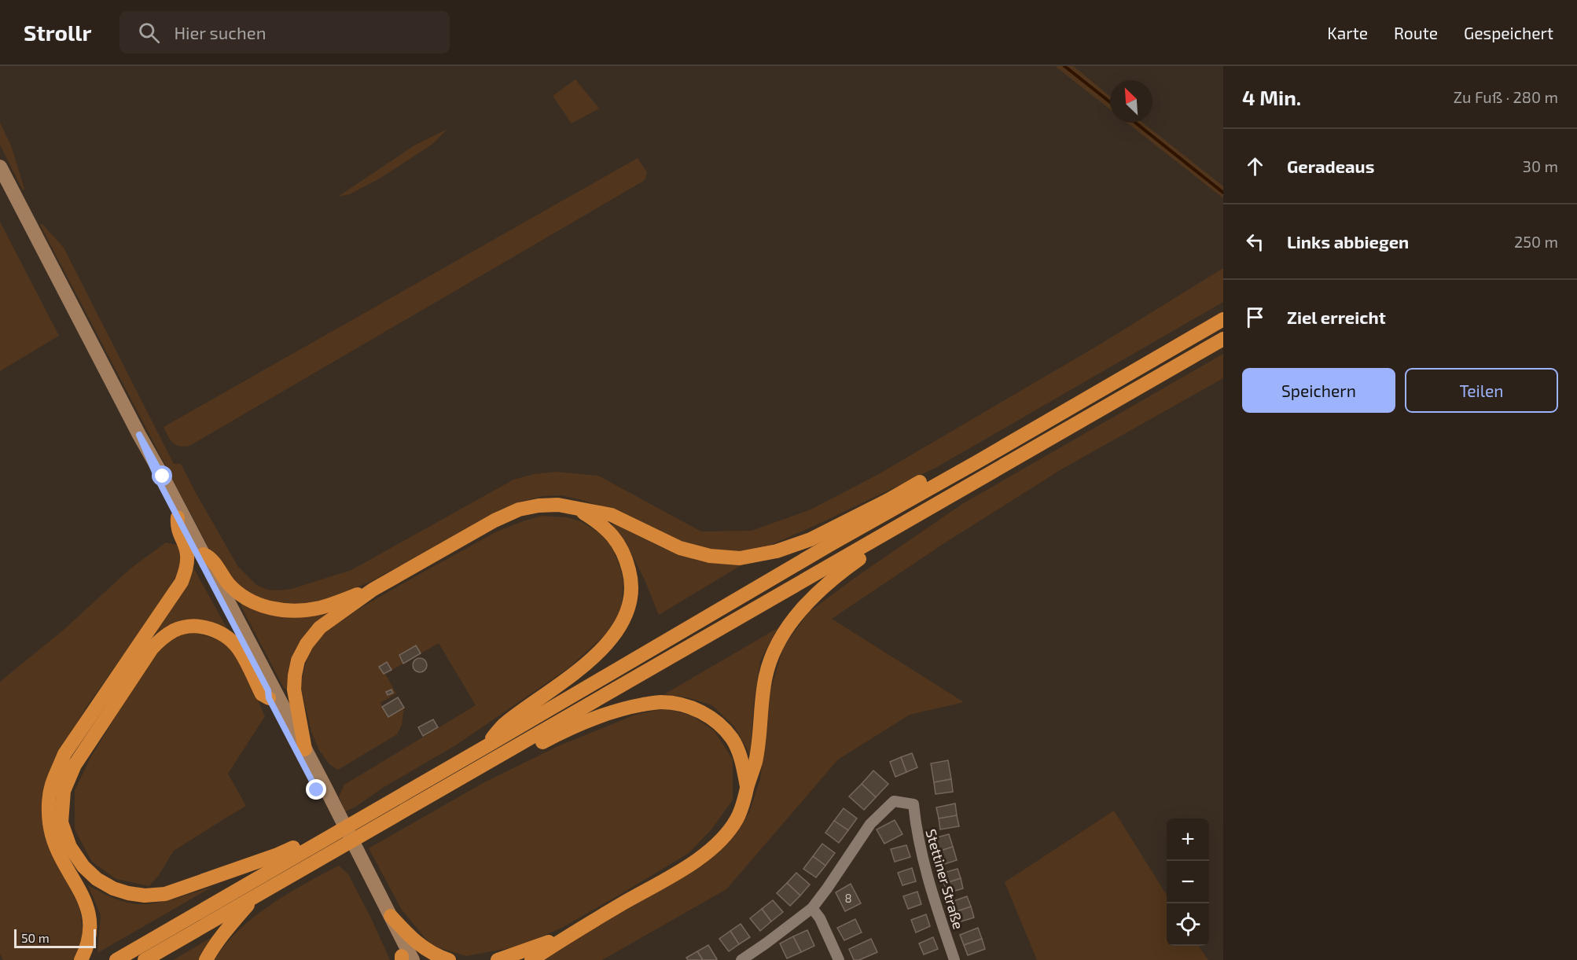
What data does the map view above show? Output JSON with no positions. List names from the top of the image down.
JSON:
{
  "streets": {
    "street": ["Stettiner Straße"]
  },
  "house_numbers": ["8"],
  "scale_bar": "50 m",
  "north": "top left",
  "page": {
    "header": "Strollr",
    "search": "Hier suchen",
    "nav": ["Karte", "Route", "Gespeichert"],
    "heading": ["4 Min.", "Zu Fuß · 280 m"],
    "list": [
      ["Geradeaus", "30 m"],
      ["Links abbiegen", "250 m"],
      "Ziel erreicht"
    ],
    "buttons": ["Speichern", "Teilen"],
    "map_buttons": ["+", "−"],
    "scale": "50 m"
  }
}
